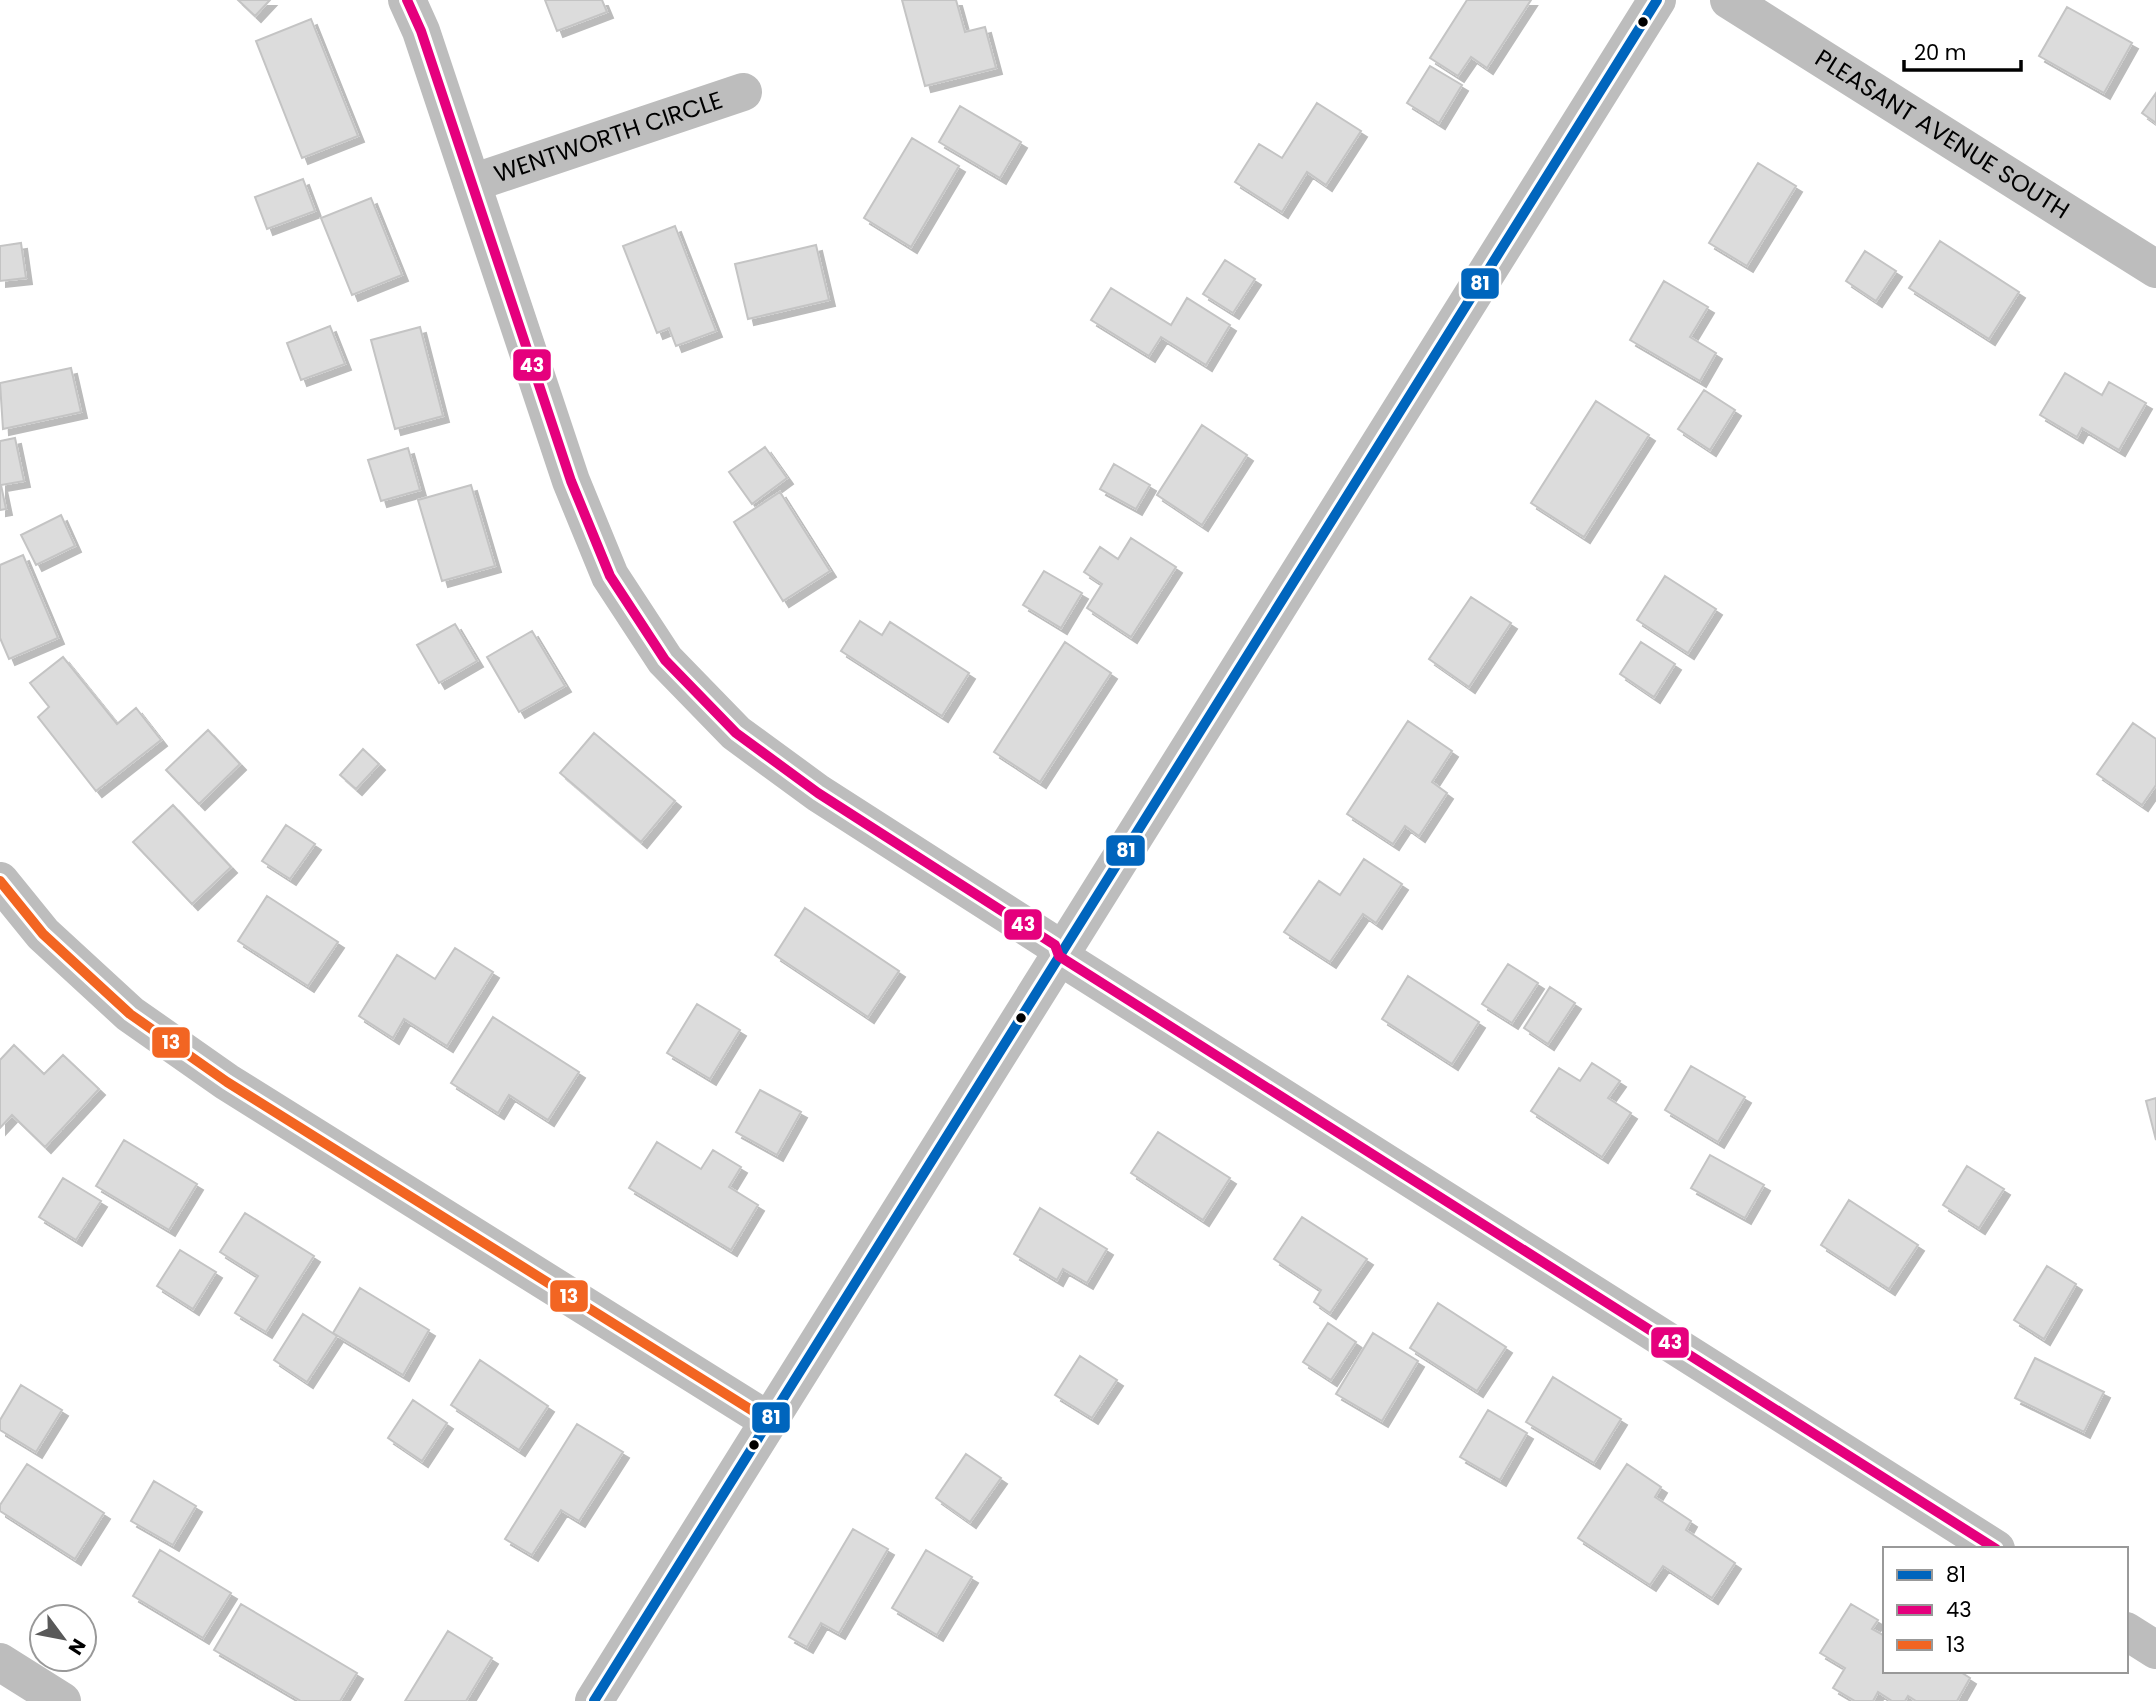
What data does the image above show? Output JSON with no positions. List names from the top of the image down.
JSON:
{
  "streets": {
    "street": ["PLEASANT AVENUE SOUTH", "WENTWORTH CIRCLE"]
  },
  "lines": ["transit line 81", "transit line 43", "transit line 13"],
  "legend": ["81", "43", "13"],
  "scale_bar": "20 m",
  "north": "bottom right"
}
